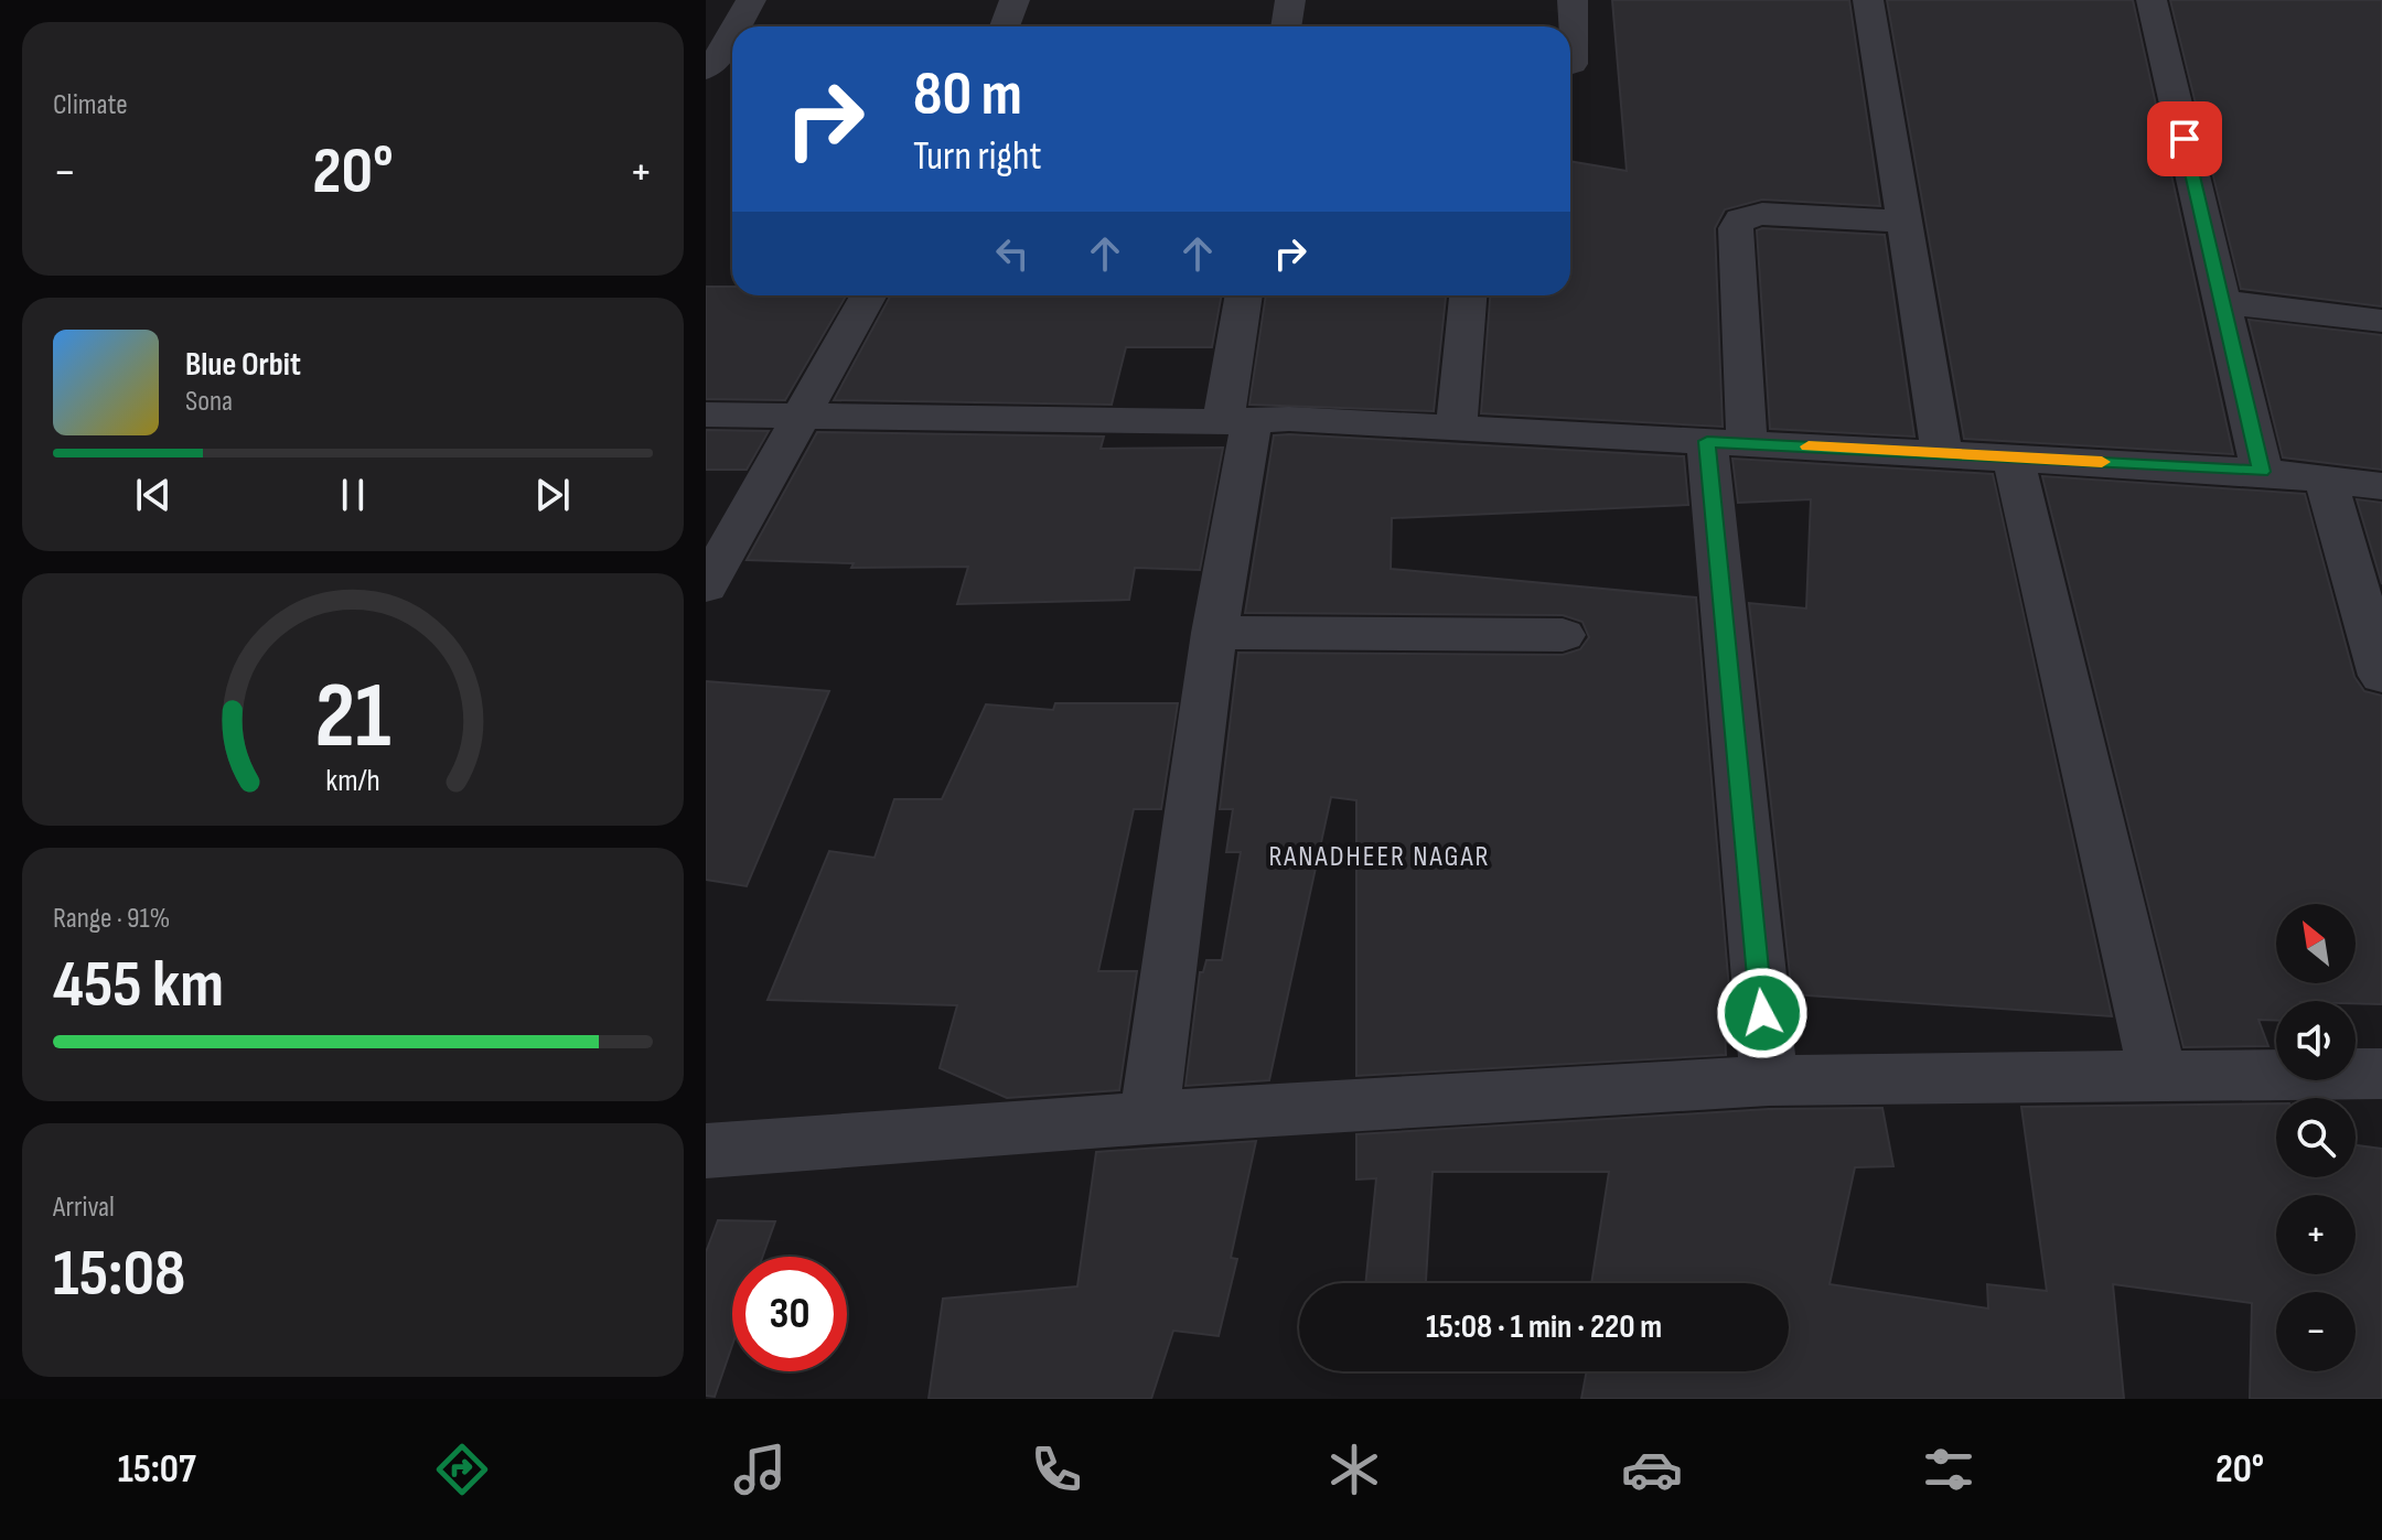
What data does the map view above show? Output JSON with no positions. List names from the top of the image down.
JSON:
{
  "districts": ["RANADHEER NAGAR"],
  "north": "top left",
  "page": {
    "tile": [
      "Climate",
      ["Range · 91%", "455 km"],
      ["Arrival", "15:08"]
    ],
    "turn": ["80 m", "Turn right"],
    "heat": ["−", "20°", "+"],
    "song": ["Blue Orbit", "Sona"],
    "map_buttons": ["+", "−"],
    "limit": "30",
    "trip": "15:08 · 1 min · 220 m",
    "tabs": ["15:07", "20°"],
    "gauge": ["21", "km/h"]
  }
}
